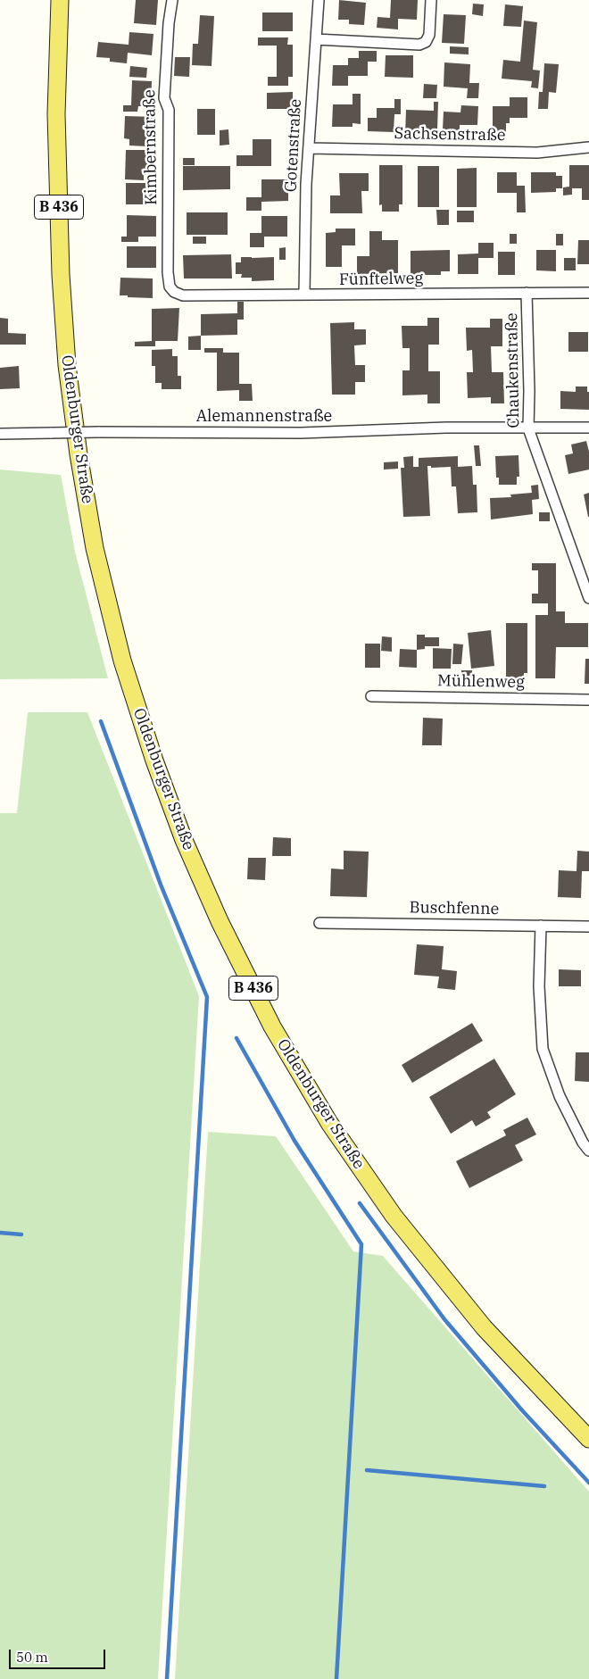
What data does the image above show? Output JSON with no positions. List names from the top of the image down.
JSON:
{
  "streets": {
    "main road": ["B 436", "Oldenburger Straße"],
    "street": [
      "Sachsenstraße",
      "Gotenstraße",
      "Kimbernstraße",
      "Fünftelweg",
      "Chaukenstraße",
      "Alemannenstraße",
      "Mühlenweg",
      "Buschfenne"
    ]
  },
  "crossings": [
    ["Sachsenstraße", "Gotenstraße"],
    ["Gotenstraße", "Fünftelweg"],
    ["Kimbernstraße", "Fünftelweg"],
    ["Fünftelweg", "Chaukenstraße"],
    ["Chaukenstraße", "Alemannenstraße"]
  ],
  "scale_bar": "50 m"
}
